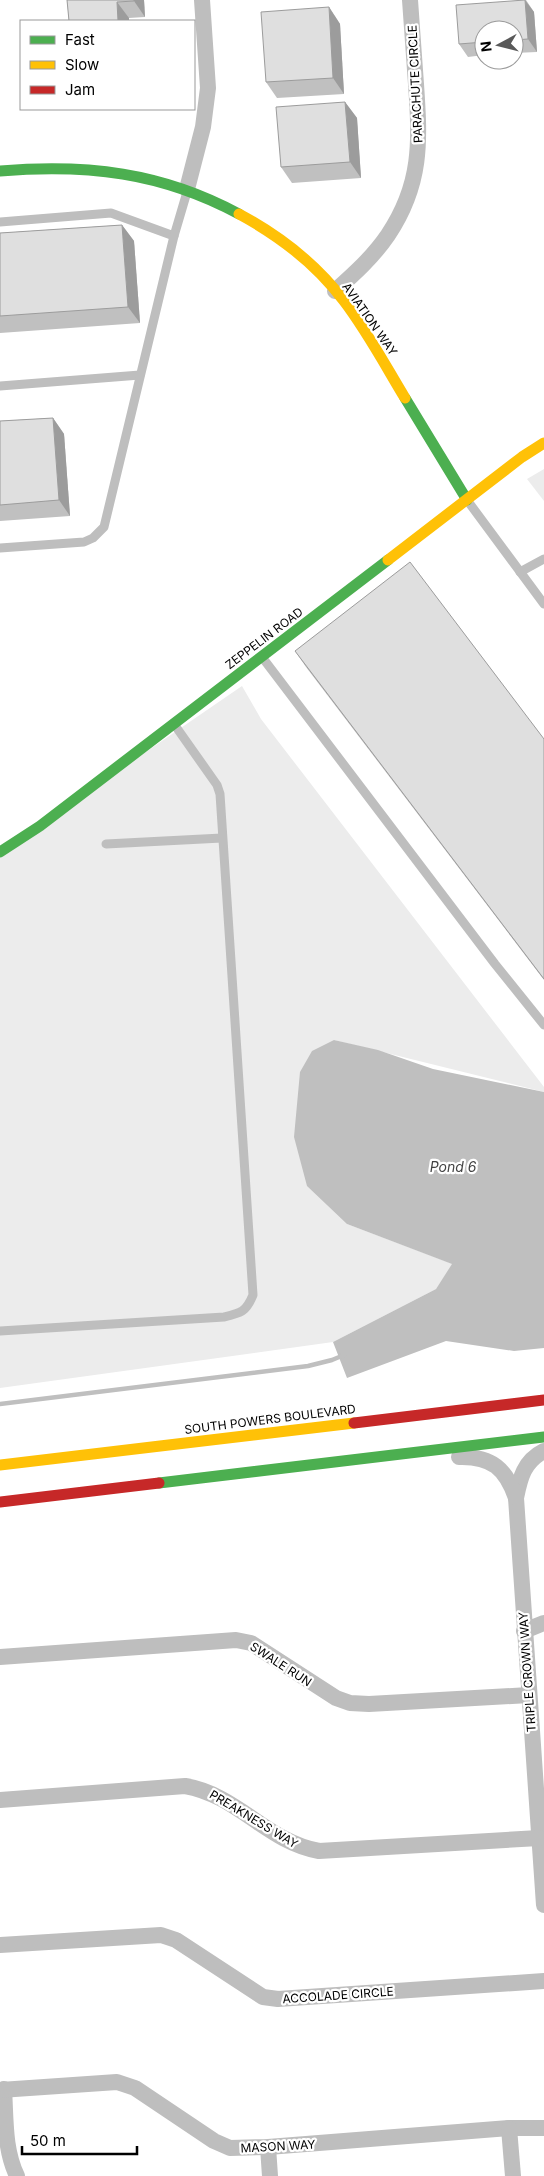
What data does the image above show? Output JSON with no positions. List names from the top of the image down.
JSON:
{
  "streets": {
    "main road": ["AVIATION WAY", "ZEPPELIN ROAD", "SOUTH POWERS BOULEVARD"],
    "street": [
      "PARACHUTE CIRCLE",
      "SWALE RUN",
      "TRIPLE CROWN WAY",
      "PREAKNESS WAY",
      "ACCOLADE CIRCLE",
      "MASON WAY"
    ]
  },
  "crossings": [
    ["PARACHUTE CIRCLE", "AVIATION WAY"],
    ["AVIATION WAY", "ZEPPELIN ROAD"],
    ["SWALE RUN", "TRIPLE CROWN WAY"],
    ["TRIPLE CROWN WAY", "PREAKNESS WAY"]
  ],
  "water": ["Pond 6"],
  "legend": ["Fast", "Slow", "Jam"],
  "scale_bar": "50 m",
  "north": "left"
}
